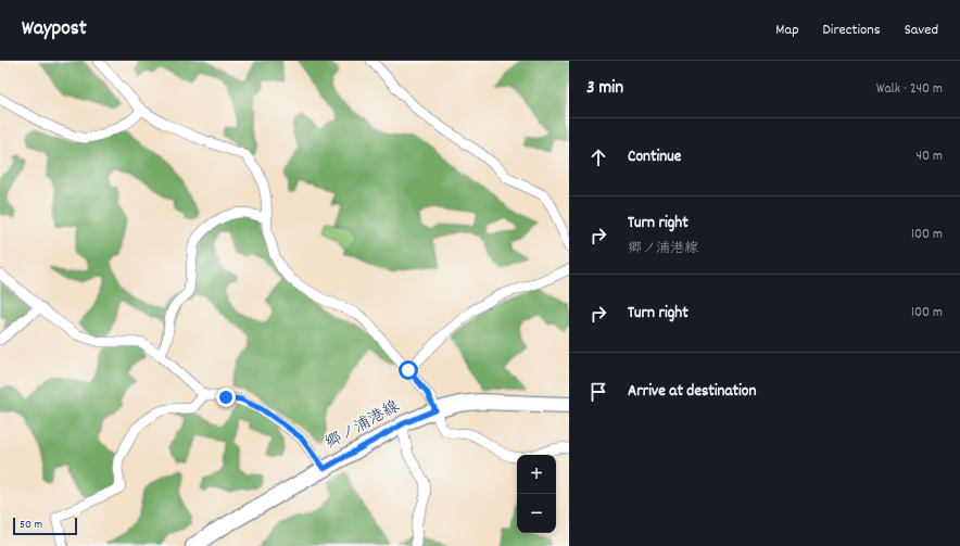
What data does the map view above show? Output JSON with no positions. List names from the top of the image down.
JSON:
{
  "streets": {
    "main road": ["郷ノ浦港線"]
  },
  "scale_bar": "50 m",
  "page": {
    "header": "Waypost",
    "nav": ["Map", "Directions", "Saved"],
    "heading": ["3 min", "Walk · 240 m"],
    "list": [
      ["Continue", "40 m"],
      ["Turn right", "郷ノ浦港線", "100 m"],
      ["Turn right", "100 m"],
      "Arrive at destination"
    ],
    "map_buttons": ["+", "−"],
    "scale": "50 m"
  }
}
